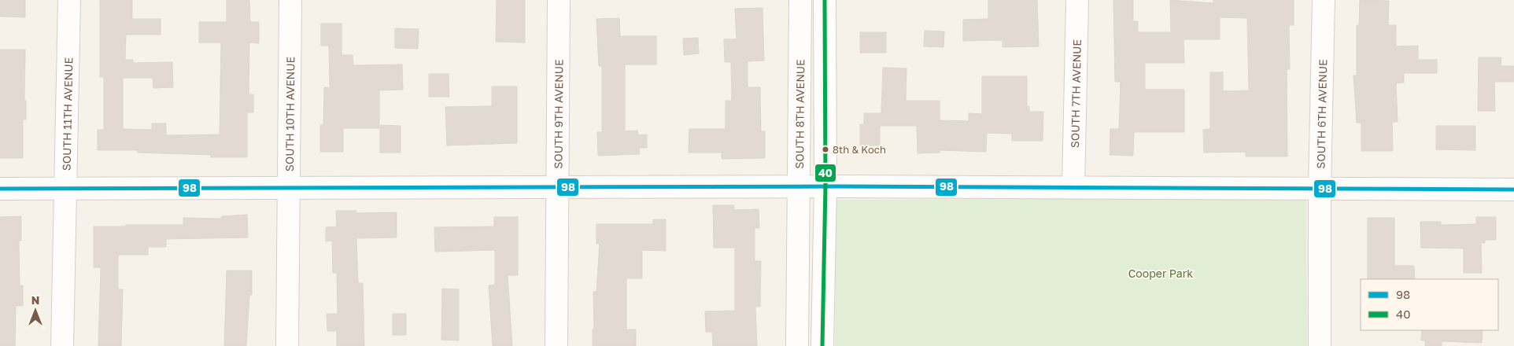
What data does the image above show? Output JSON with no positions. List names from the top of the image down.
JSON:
{
  "streets": {
    "street": [
      "SOUTH 7TH AVENUE",
      "SOUTH 11TH AVENUE",
      "SOUTH 10TH AVENUE",
      "SOUTH 9TH AVENUE",
      "SOUTH 8TH AVENUE",
      "SOUTH 6TH AVENUE"
    ]
  },
  "parks": ["Cooper Park"],
  "places": ["8th & Koch"],
  "lines": ["transit line 40", "transit line 98"],
  "legend": ["98", "40"],
  "north": "top"
}
